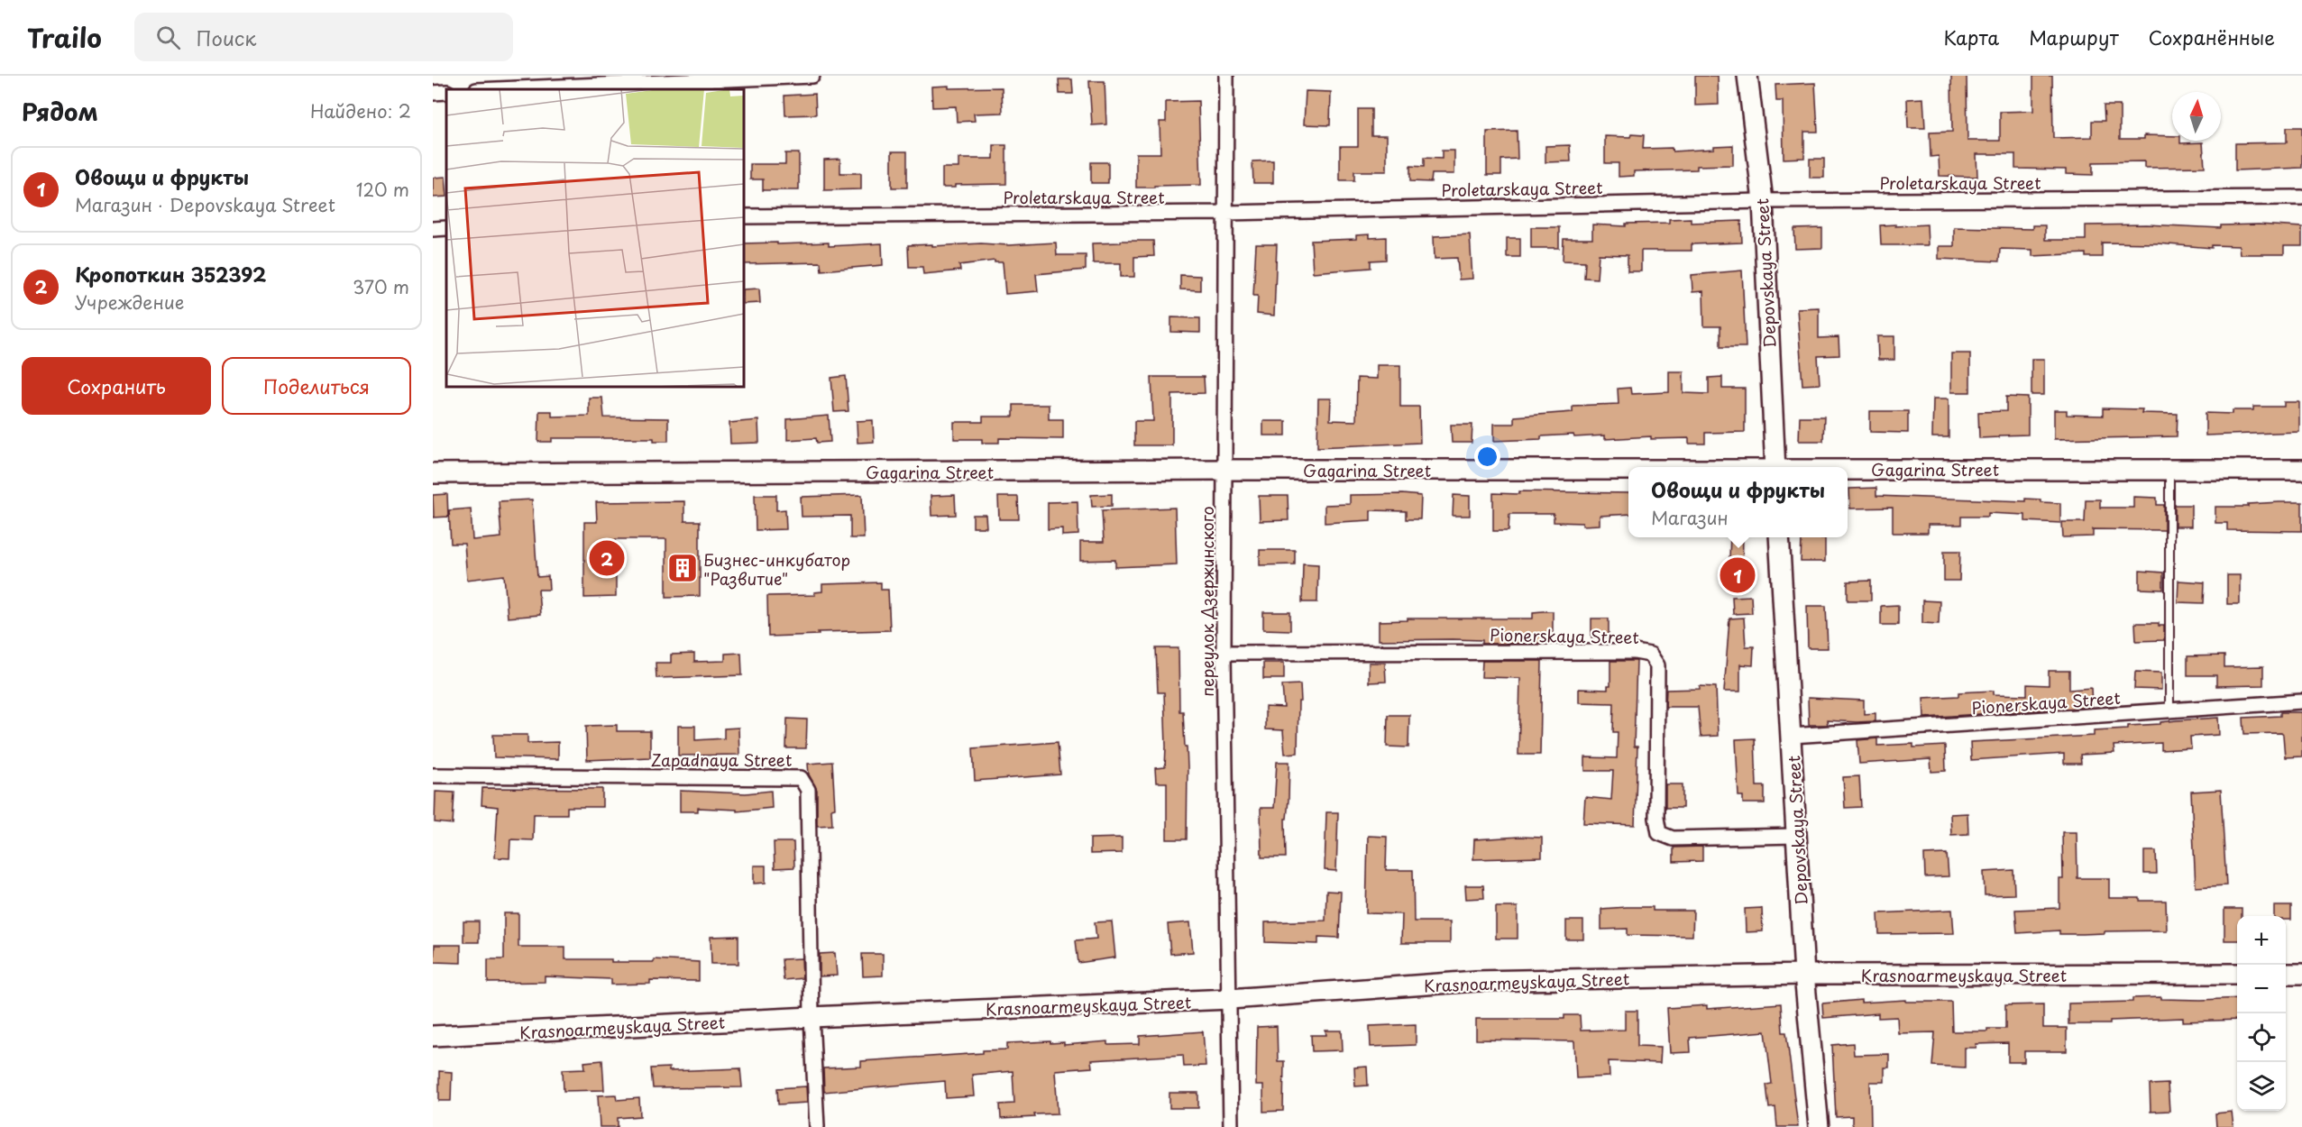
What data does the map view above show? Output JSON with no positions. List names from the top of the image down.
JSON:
{
  "streets": {
    "street": [
      "Proletarskaya Street",
      "Depovskaya Street",
      "Gagarina Street",
      "переулок Дзержинского",
      "Pionerskaya Street",
      "Zapadnaya Street",
      "Krasnoarmeyskaya Street"
    ]
  },
  "crossings": [
    ["Proletarskaya Street", "Depovskaya Street"],
    ["Proletarskaya Street", "переулок Дзержинского"],
    ["Depovskaya Street", "Pionerskaya Street"],
    ["Depovskaya Street", "Krasnoarmeyskaya Street"],
    ["Gagarina Street", "переулок Дзержинского"],
    ["переулок Дзержинского", "Pionerskaya Street"],
    ["переулок Дзержинского", "Krasnoarmeyskaya Street"],
    ["Zapadnaya Street", "Krasnoarmeyskaya Street"]
  ],
  "places": {
    "building": ["Бизнес-инкубатор \"Развитие\""]
  },
  "north": "top",
  "page": {
    "header": "Trailo",
    "search": "Поиск",
    "nav": ["Карта", "Маршрут", "Сохранённые"],
    "heading": ["Рядом", "Найдено: 2"],
    "list": [
      {
        "mark": "1",
        "name": "Овощи и фрукты",
        "note": "Магазин · Depovskaya Street",
        "value": "120 m"
      },
      {
        "mark": "2",
        "name": "Кропоткин 352392",
        "note": "Учреждение",
        "value": "370 m"
      }
    ],
    "buttons": ["Сохранить", "Поделиться"],
    "popup": ["Овощи и фрукты", "Магазин"],
    "pins": ["2", "1"],
    "map_buttons": ["+", "−"]
  }
}
